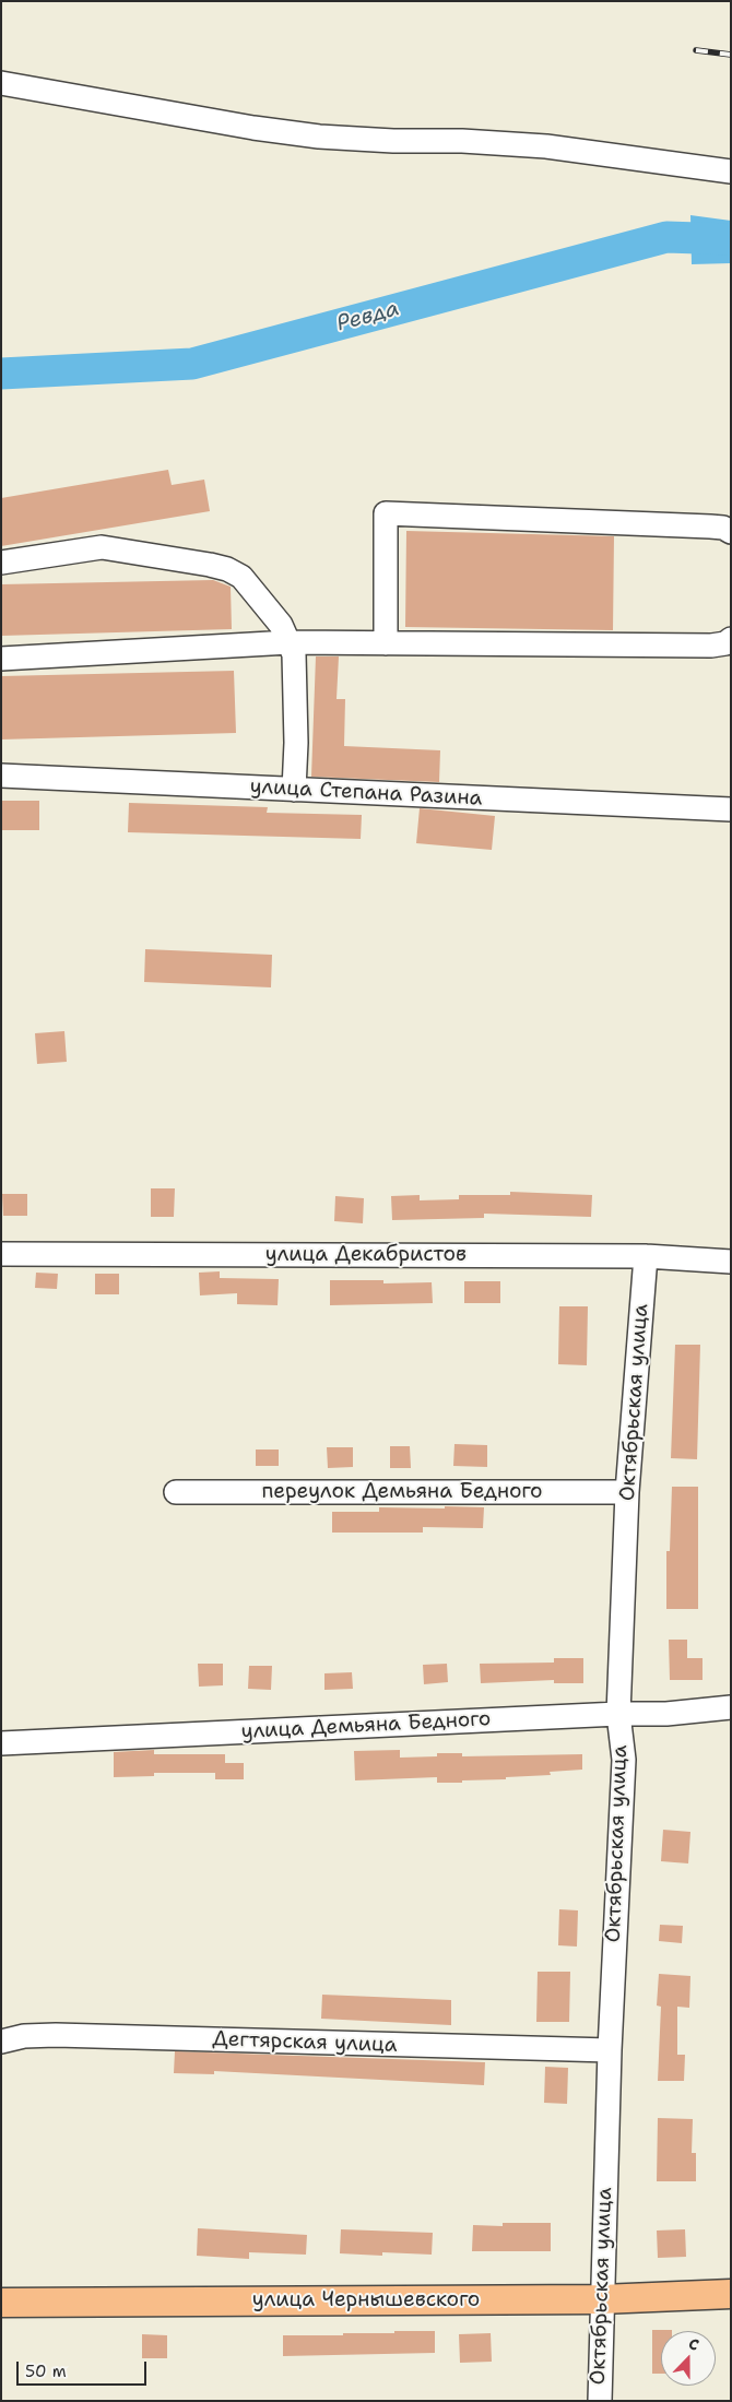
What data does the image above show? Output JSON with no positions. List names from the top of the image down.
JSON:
{
  "streets": {
    "main road": ["улица Чернышевского"],
    "street": [
      "улица Степана Разина",
      "улица Декабристов",
      "Октябрьская улица",
      "переулок Демьяна Бедного",
      "улица Демьяна Бедного",
      "Дегтярская улица"
    ]
  },
  "crossings": [
    ["улица Декабристов", "Октябрьская улица"],
    ["Октябрьская улица", "переулок Демьяна Бедного"],
    ["Октябрьская улица", "улица Демьяна Бедного"],
    ["Октябрьская улица", "Дегтярская улица"],
    ["Октябрьская улица", "улица Чернышевского"]
  ],
  "water": ["Ревда"],
  "scale_bar": "50 m",
  "north": "top"
}
